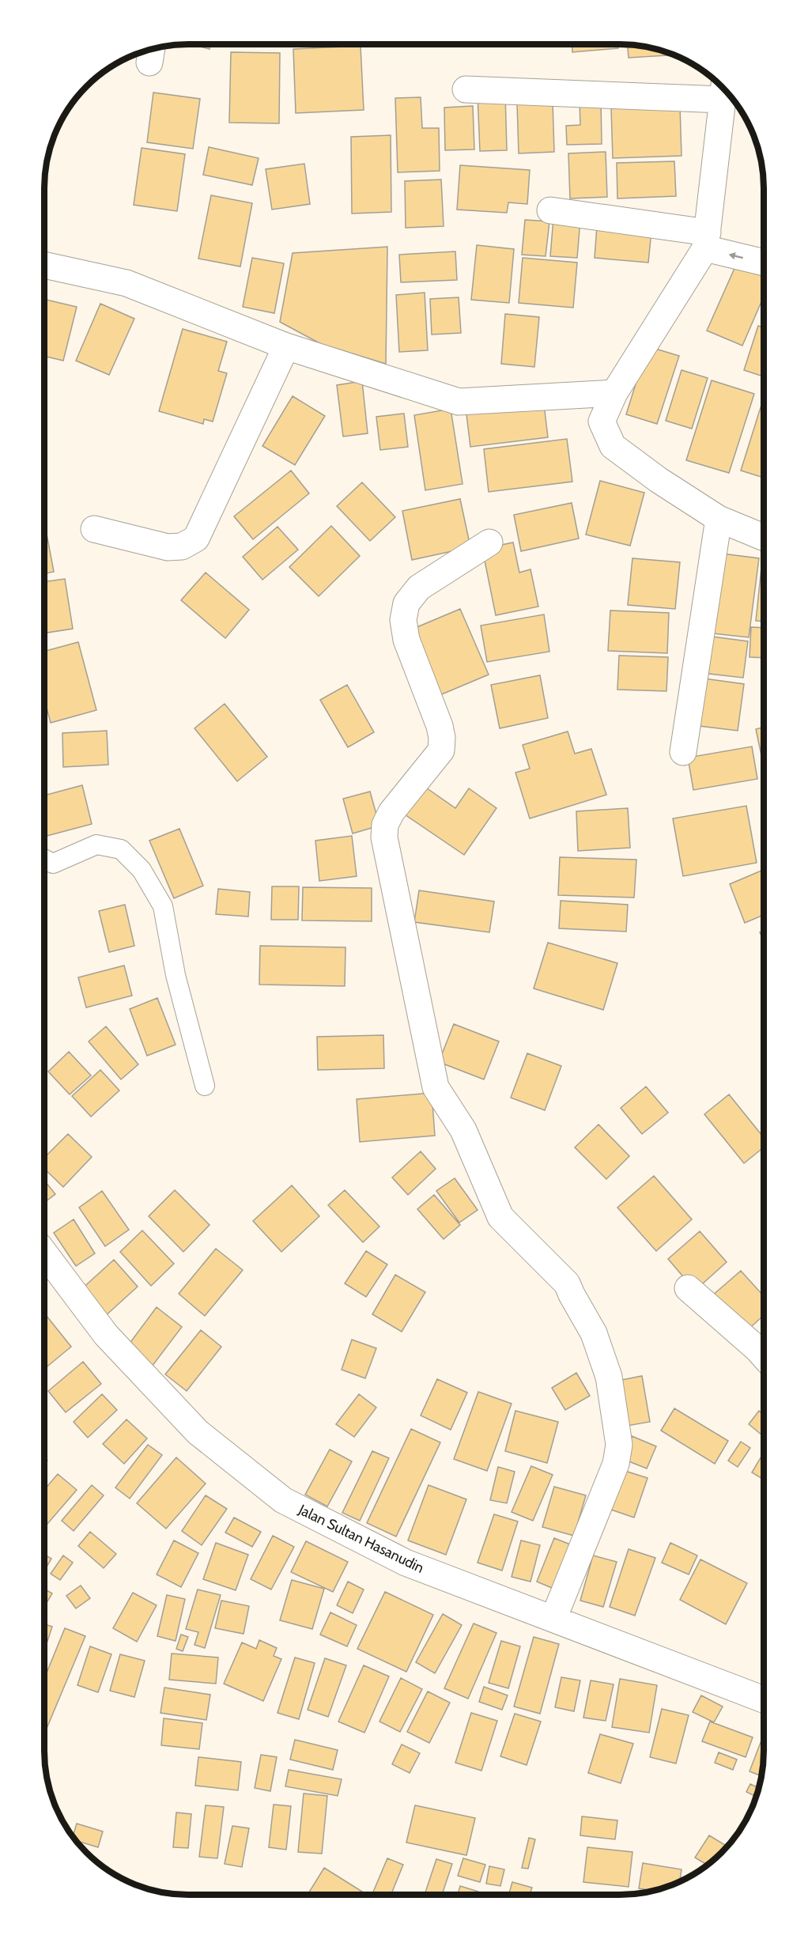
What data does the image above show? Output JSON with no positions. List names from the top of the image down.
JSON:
{
  "streets": {
    "street": ["Jalan Sultan Hasanudin"]
  }
}
